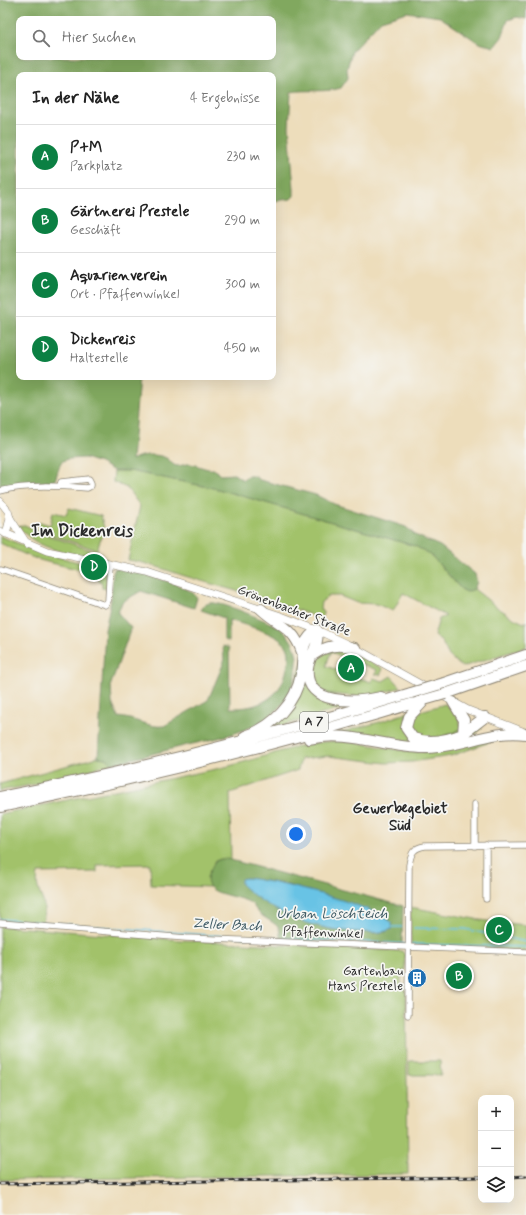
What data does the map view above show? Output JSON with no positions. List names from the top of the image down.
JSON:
{
  "streets": {
    "highway": ["A 7"],
    "main road": ["Grönenbacher Straße"],
    "street": ["Pfaffenwinkel"]
  },
  "crossings": [
    ["Grönenbacher Straße", "A 7"]
  ],
  "districts": ["Im Dickenreis", "Gewerbegebiet Süd"],
  "water": ["Urban Löschteich", "Zeller Bach"],
  "places": {
    "building": ["Gartenbau Hans Prestele"]
  },
  "page": {
    "search": "Hier suchen",
    "heading": ["In der Nähe", "4 Ergebnisse"],
    "list": [
      {
        "mark": "A",
        "name": "P+M",
        "note": "Parkplatz",
        "value": "230 m"
      },
      {
        "mark": "B",
        "name": "Gärtnerei Prestele",
        "note": "Geschäft",
        "value": "290 m"
      },
      {
        "mark": "C",
        "name": "Aquarienverein",
        "note": "Ort · Pfaffenwinkel",
        "value": "300 m"
      },
      {
        "mark": "D",
        "name": "Dickenreis",
        "note": "Haltestelle",
        "value": "450 m"
      }
    ],
    "pins": [
      "D",
      "A",
      "C",
      "B"
    ],
    "map_buttons": ["+", "−"]
  }
}
